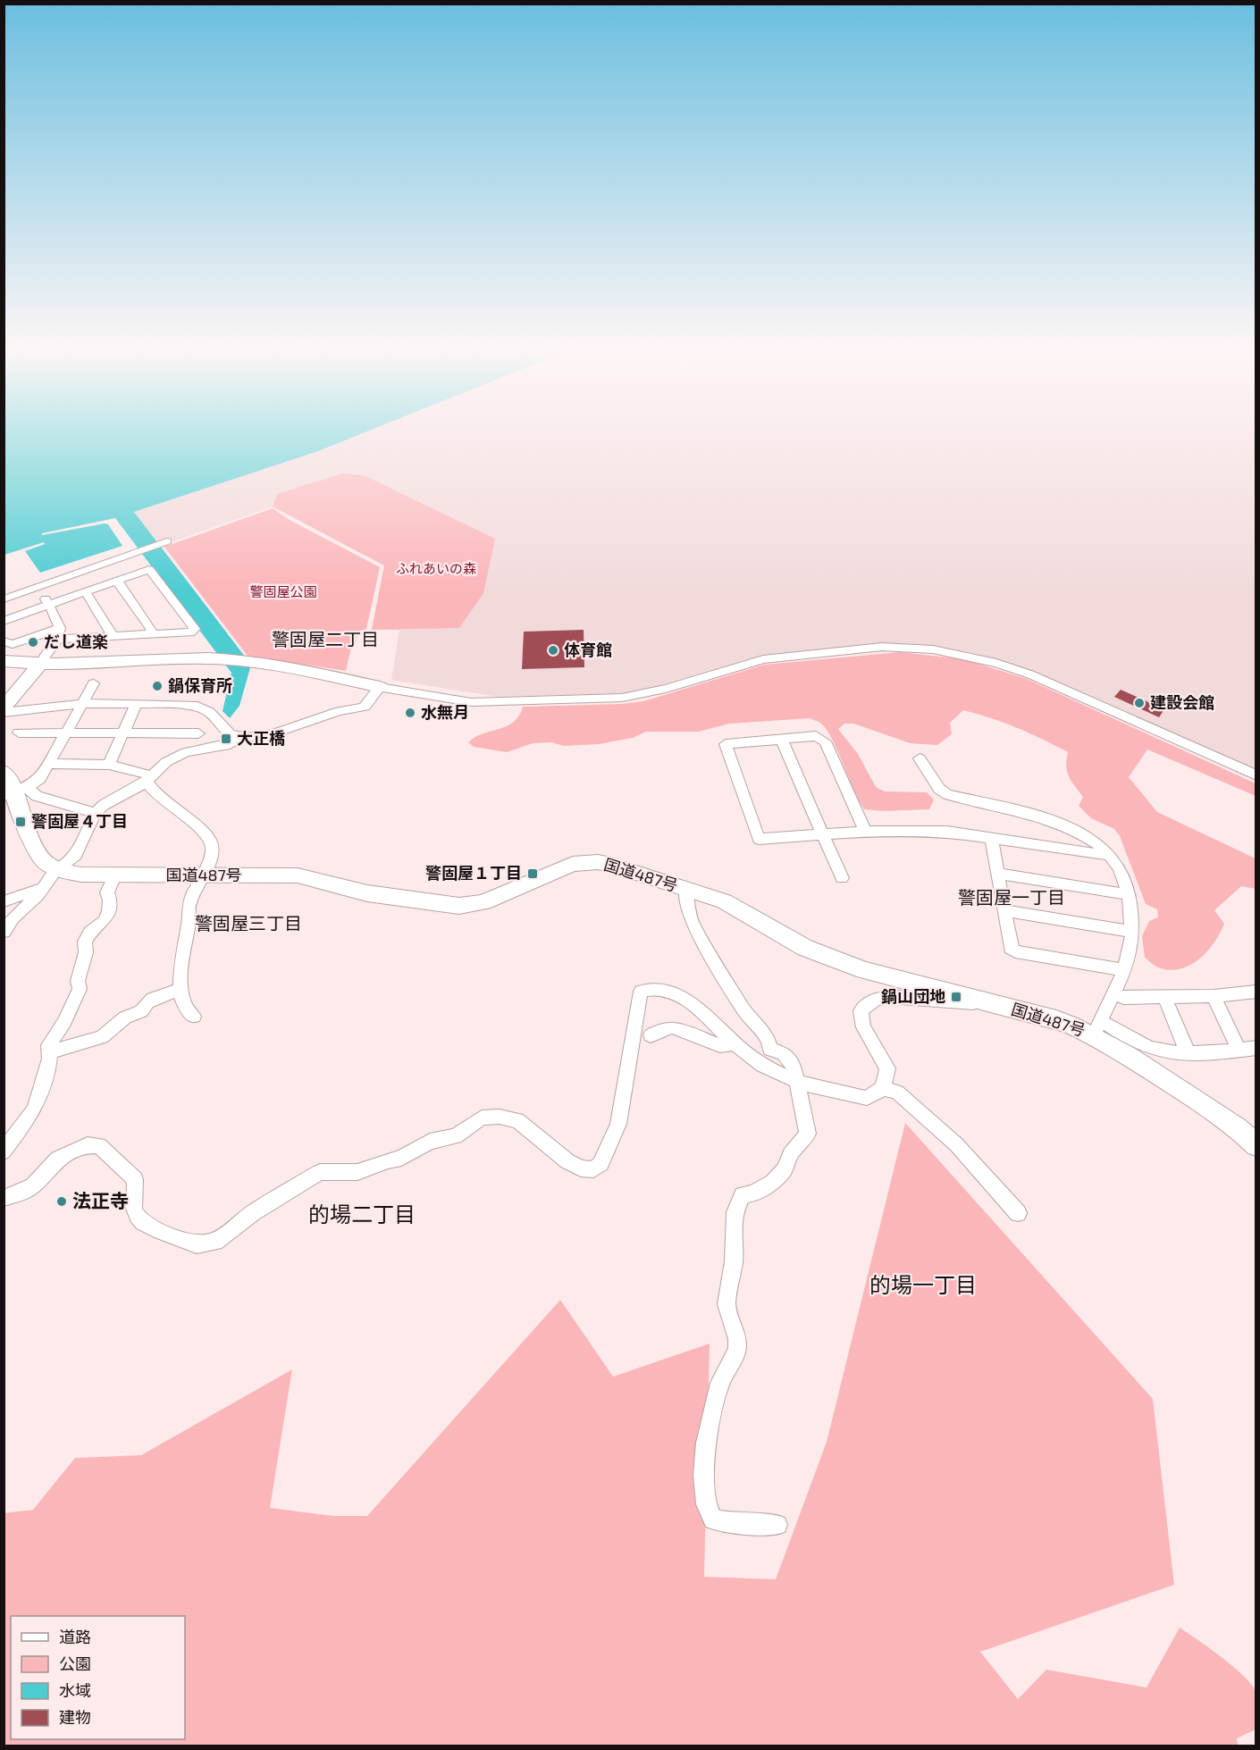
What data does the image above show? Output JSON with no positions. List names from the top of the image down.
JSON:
{
  "streets": {
    "highway": ["国道487号"]
  },
  "districts": [
    "警固屋二丁目",
    "警固屋一丁目",
    "警固屋三丁目",
    "的場二丁目",
    "的場一丁目"
  ],
  "parks": ["ふれあいの森", "警固屋公園"],
  "places": {
    "other": [
      "だし道楽",
      "体育館",
      "鍋保育所",
      "建設会館",
      "水無月",
      "法正寺"
    ],
    "transit": [
      "大正橋",
      "警固屋４丁目",
      "警固屋１丁目",
      "鍋山団地"
    ]
  },
  "legend": [
    "道路",
    "公園",
    "水域",
    "建物"
  ]
}
